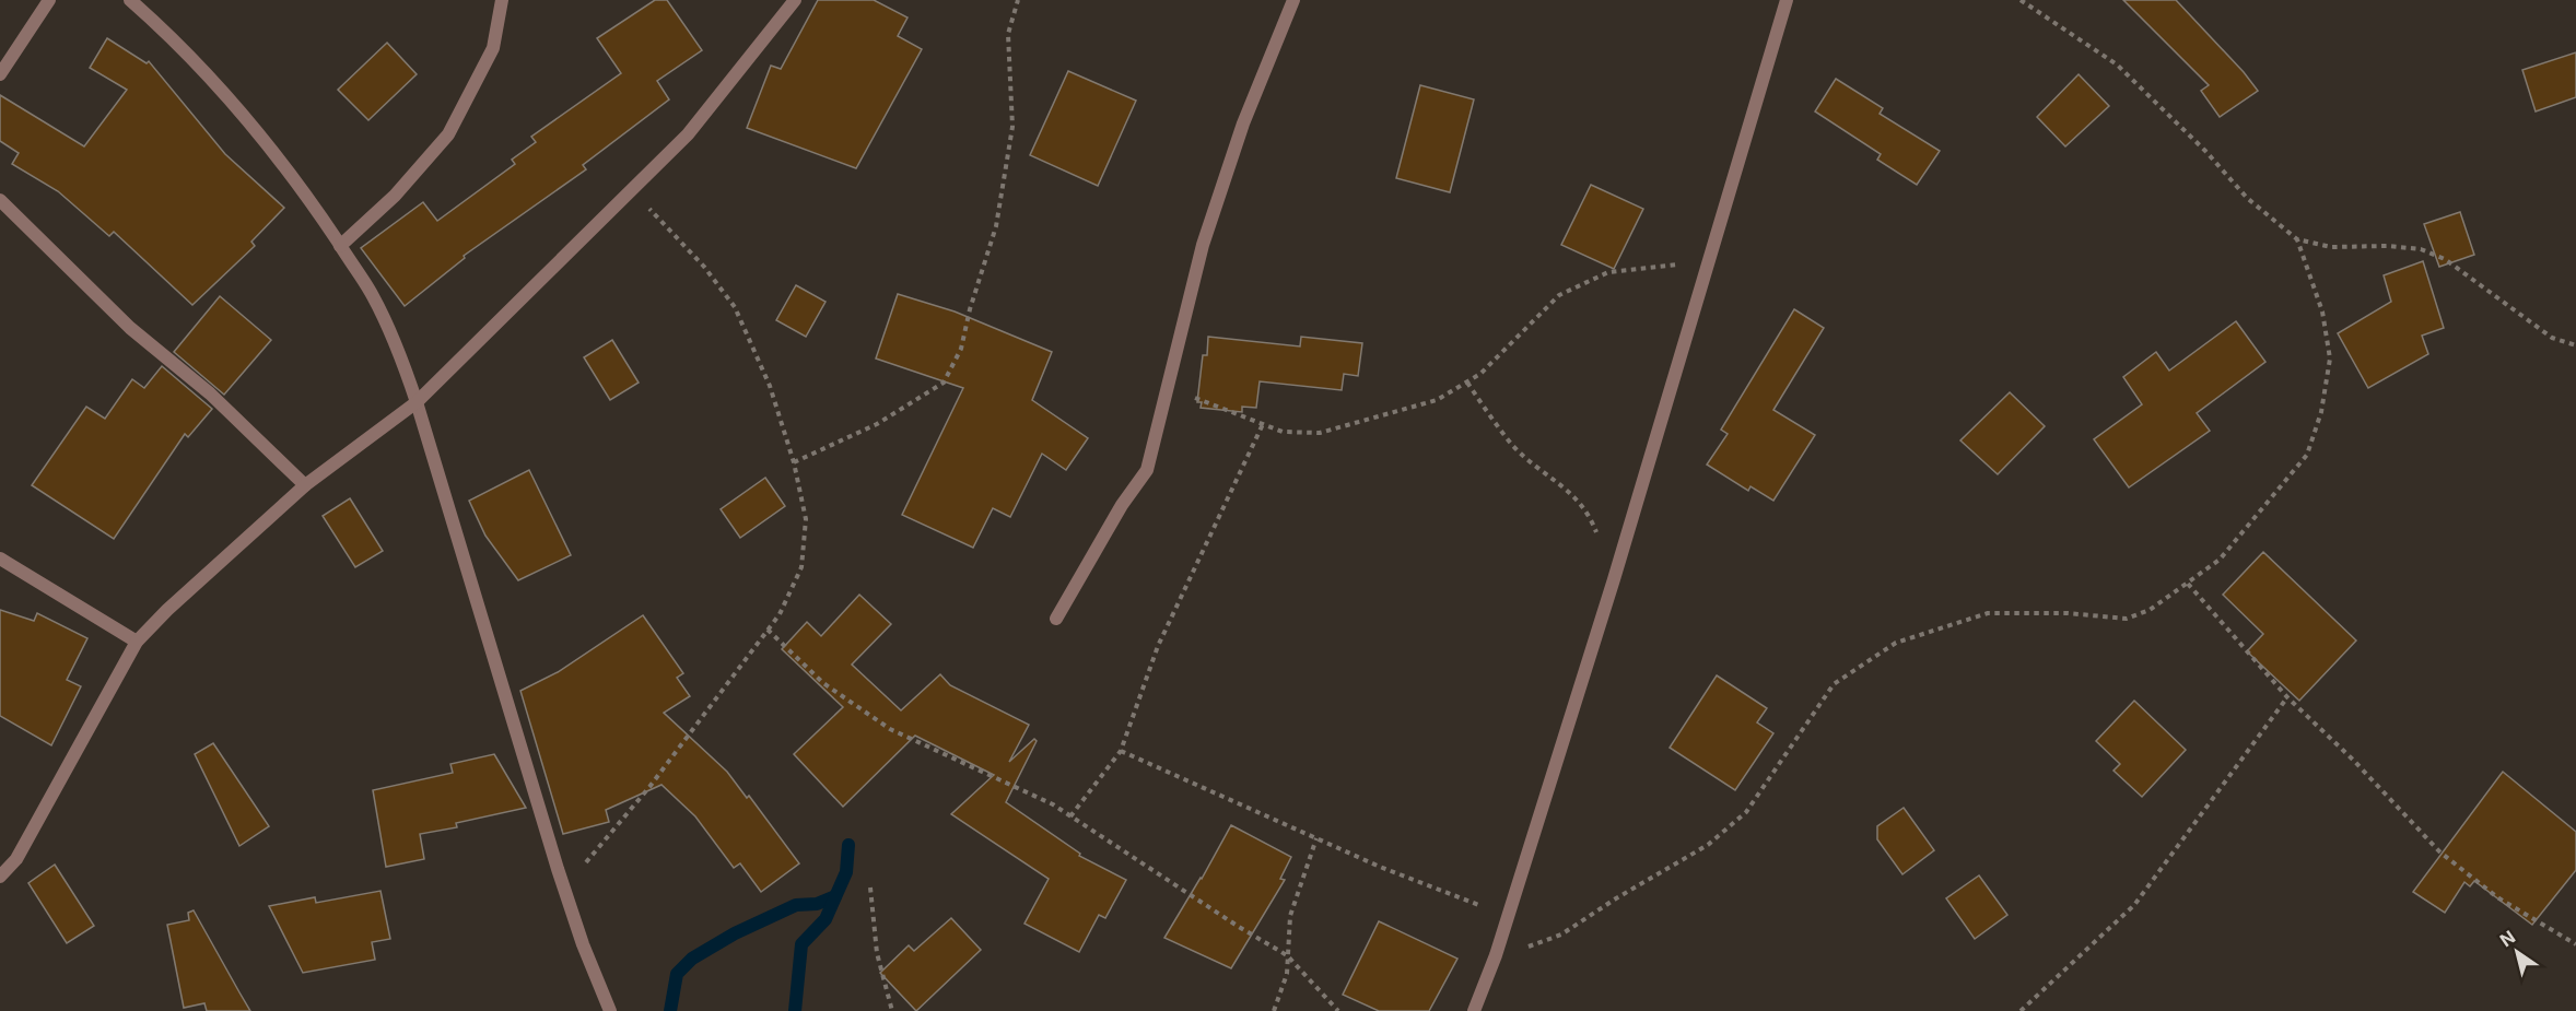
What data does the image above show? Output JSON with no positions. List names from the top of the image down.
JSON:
{
  "north": "top left"
}
